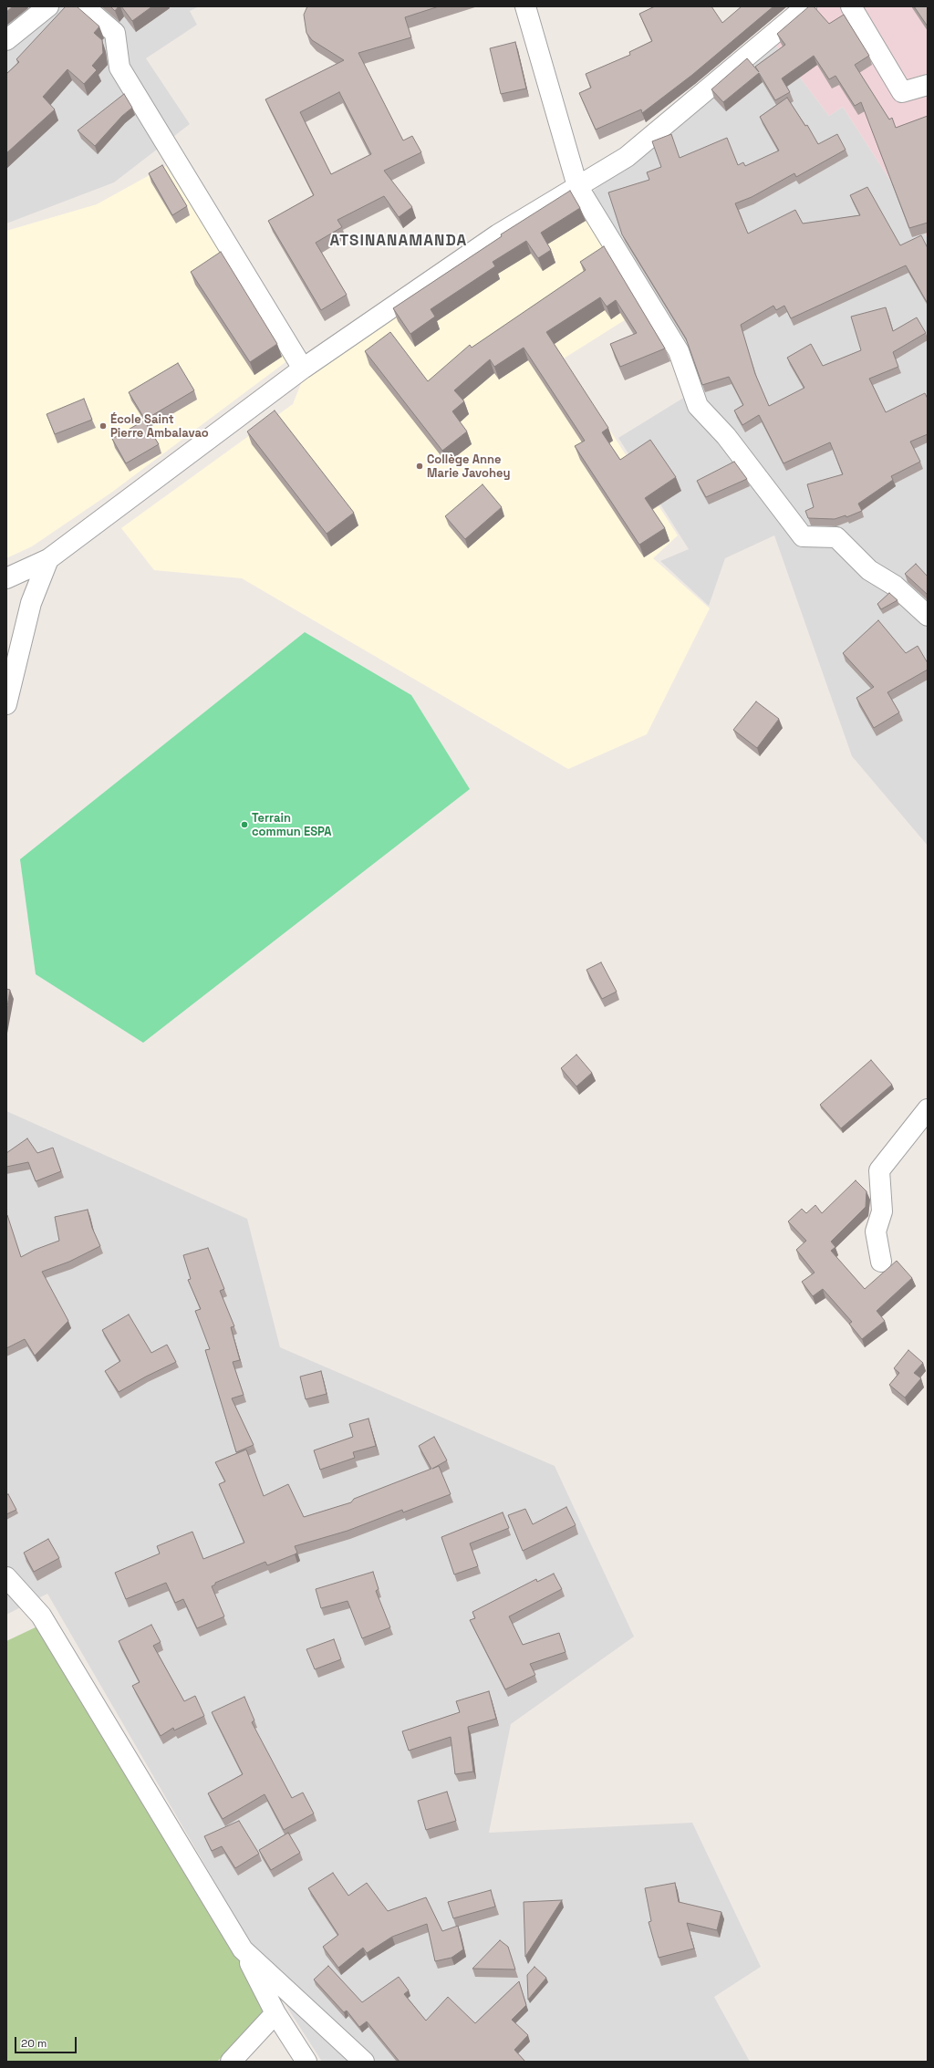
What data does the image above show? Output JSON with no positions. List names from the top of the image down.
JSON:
{
  "districts": ["ATSINANAMANDA"],
  "places": ["École Saint Pierre Ambalavao", "Collège Anne Marie Javohey", "Terrain commun ESPA"],
  "scale_bar": "20 m"
}
